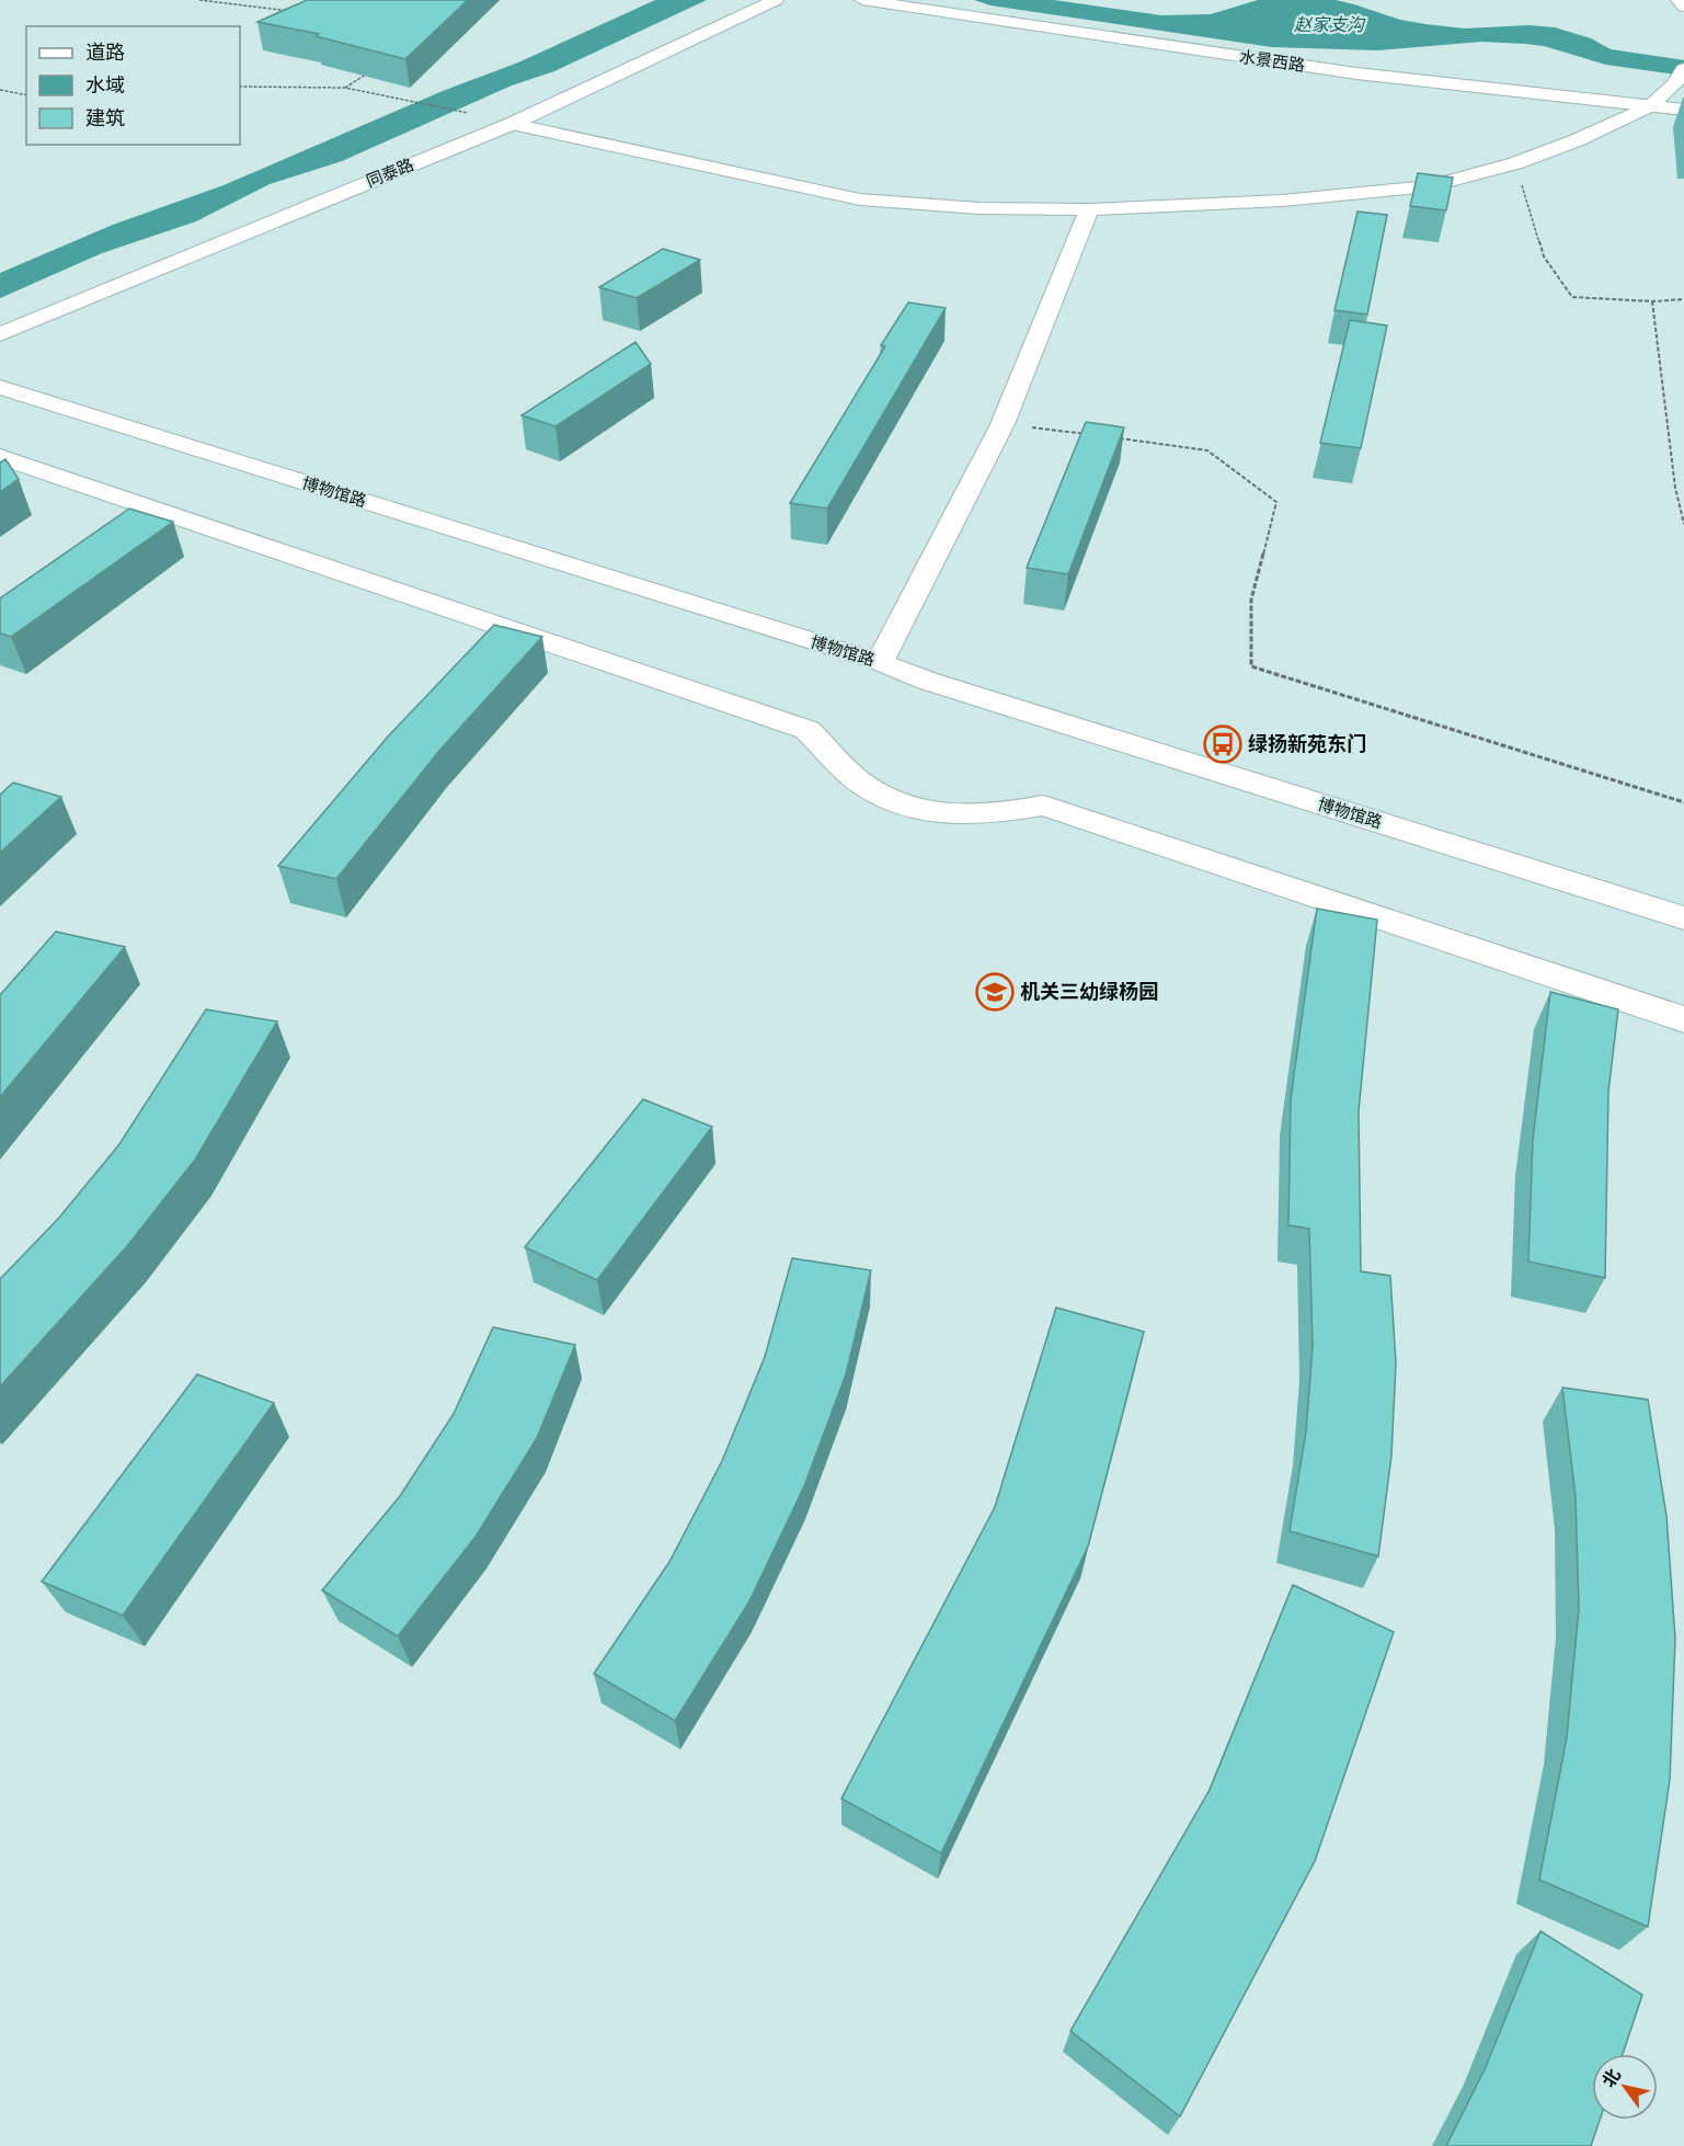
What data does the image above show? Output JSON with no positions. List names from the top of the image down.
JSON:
{
  "streets": {
    "street": ["水景西路", "同泰路", "博物馆路"]
  },
  "water": ["赵家支沟"],
  "places": {
    "bus stop": ["绿扬新苑东门"],
    "school or university": ["机关三幼绿杨园"]
  },
  "legend": ["道路", "水域", "建筑"],
  "north": "top left"
}
